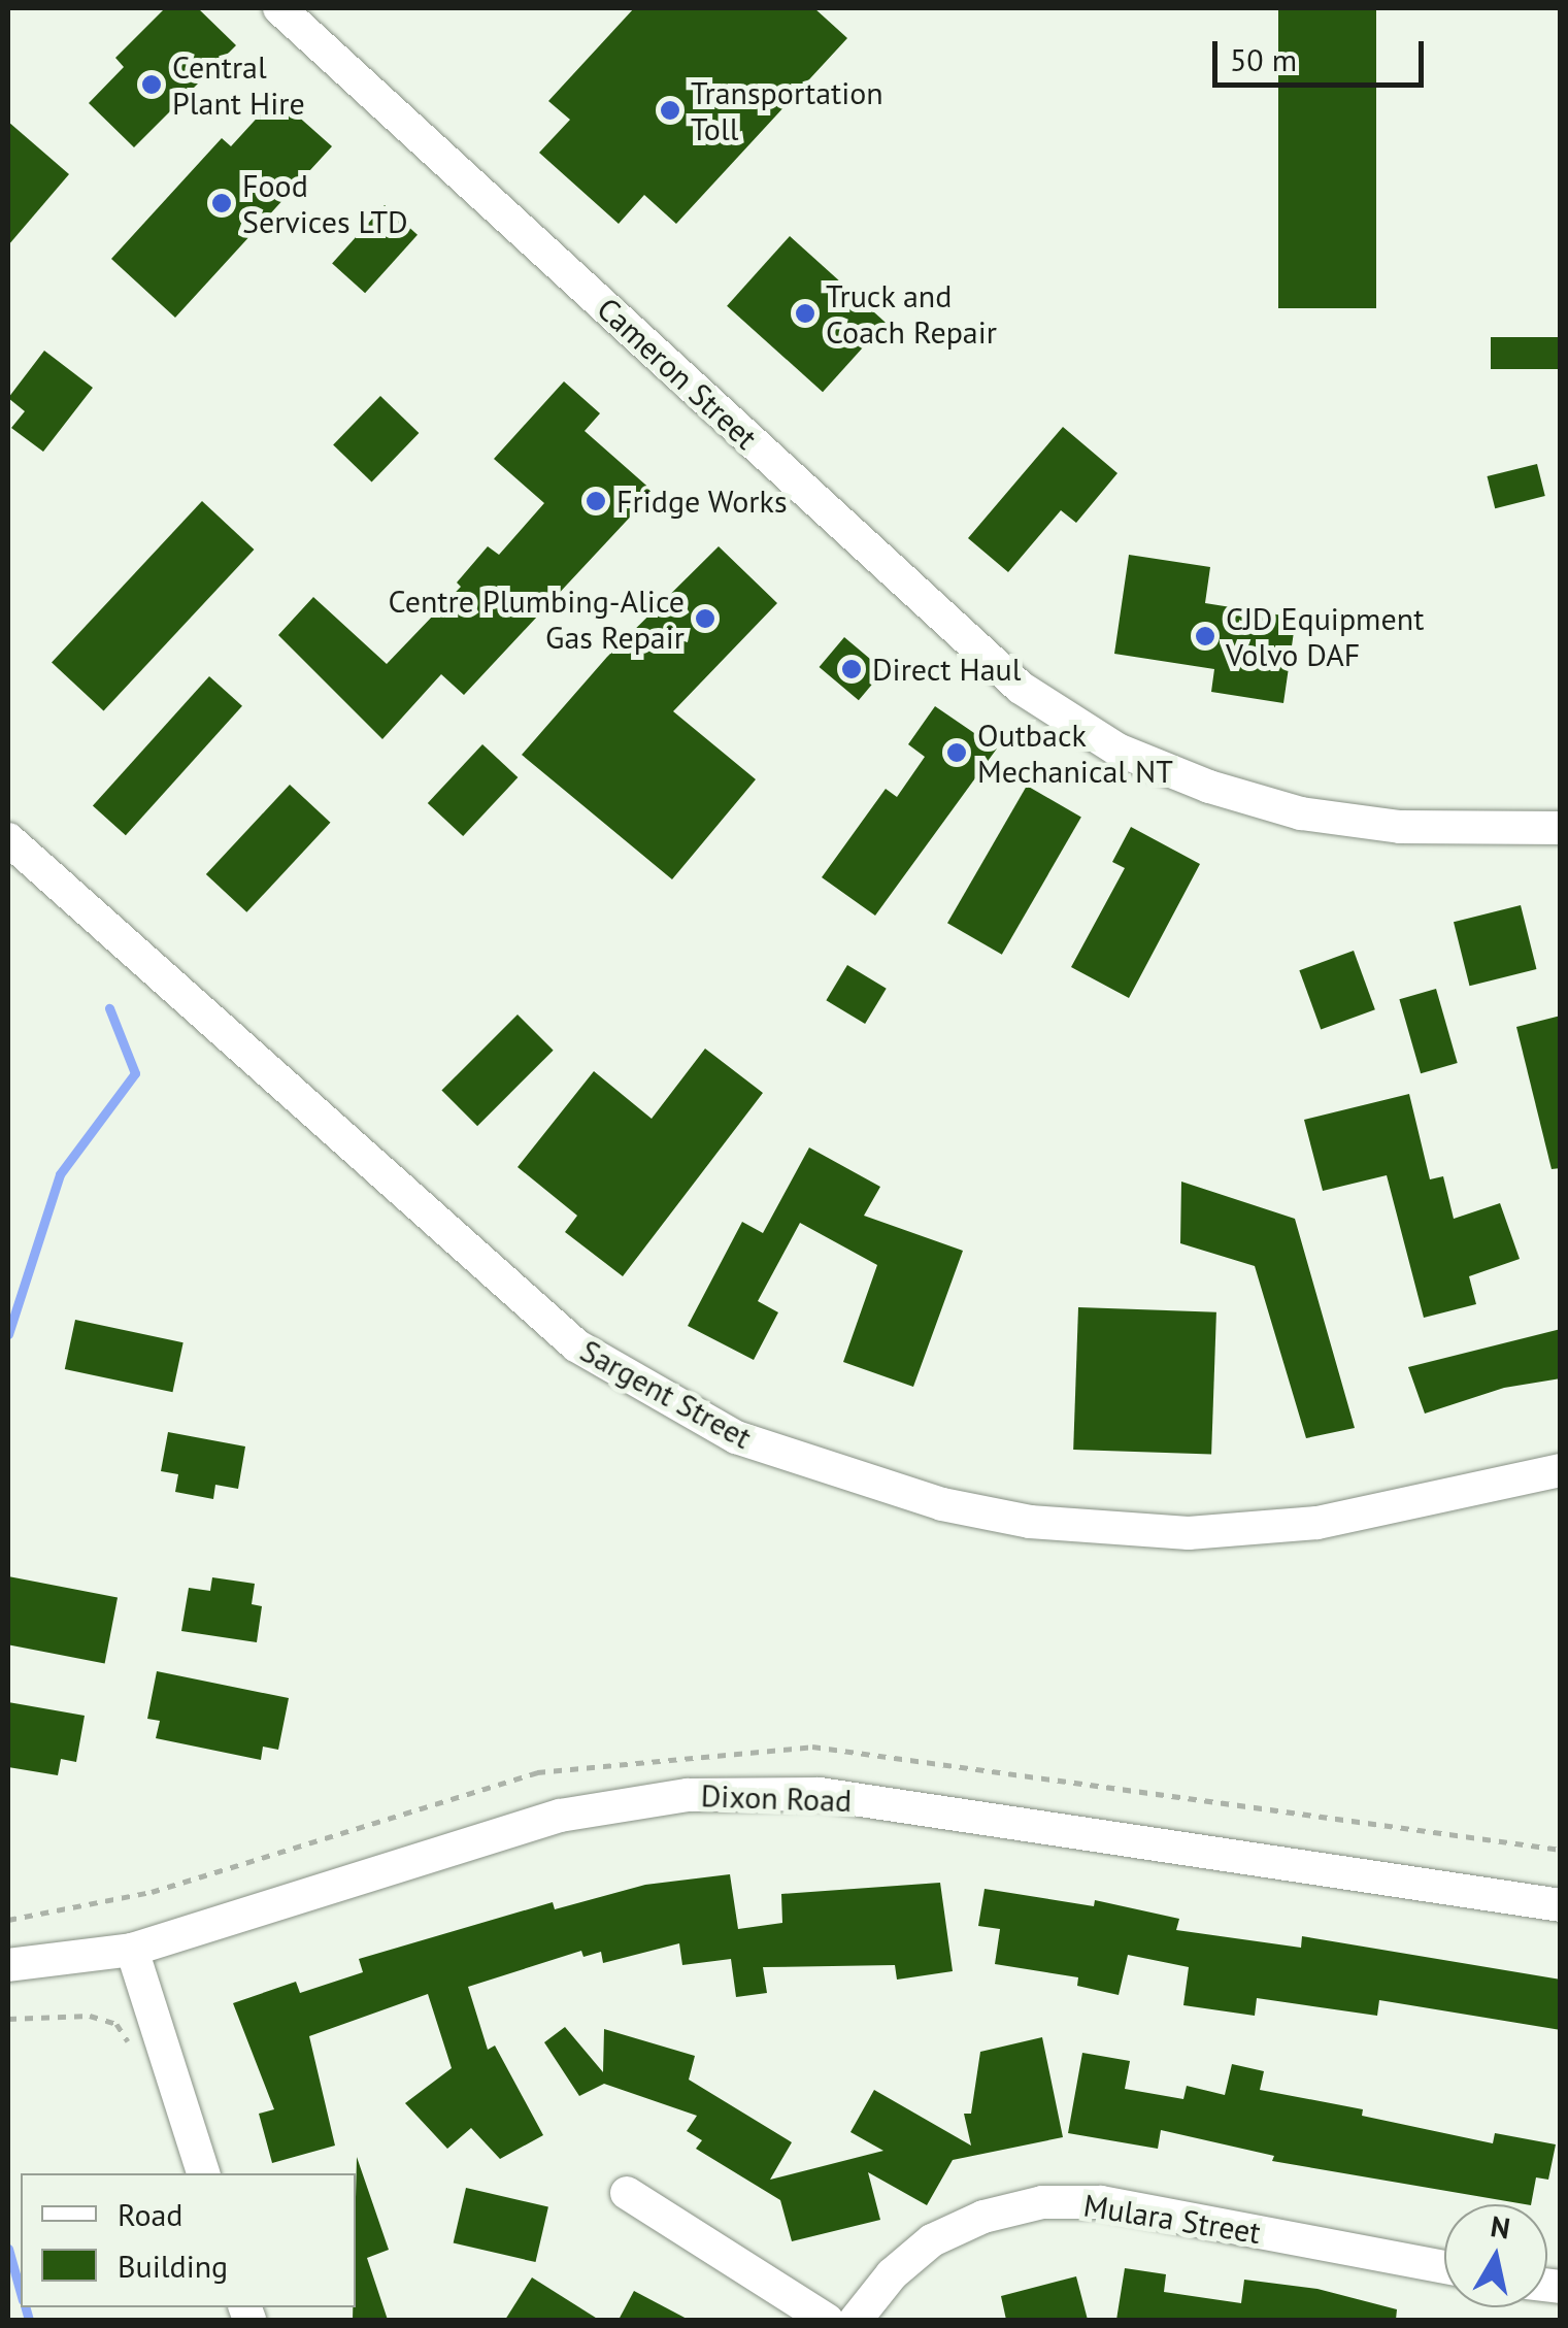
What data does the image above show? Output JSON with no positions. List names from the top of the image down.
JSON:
{
  "streets": {
    "street": [
      "Cameron Street",
      "Sargent Street",
      "Dixon Road",
      "Mulara Street"
    ]
  },
  "places": [
    "Central Plant Hire",
    "Transportation Toll",
    "Food Services LTD",
    "Truck and Coach Repair",
    "Fridge Works",
    "Centre Plumbing-Alice Gas Repair",
    "CJD Equipment Volvo DAF",
    "Direct Haul",
    "Outback Mechanical NT"
  ],
  "legend": ["Road", "Building"],
  "scale_bar": "50 m",
  "north": "top"
}
